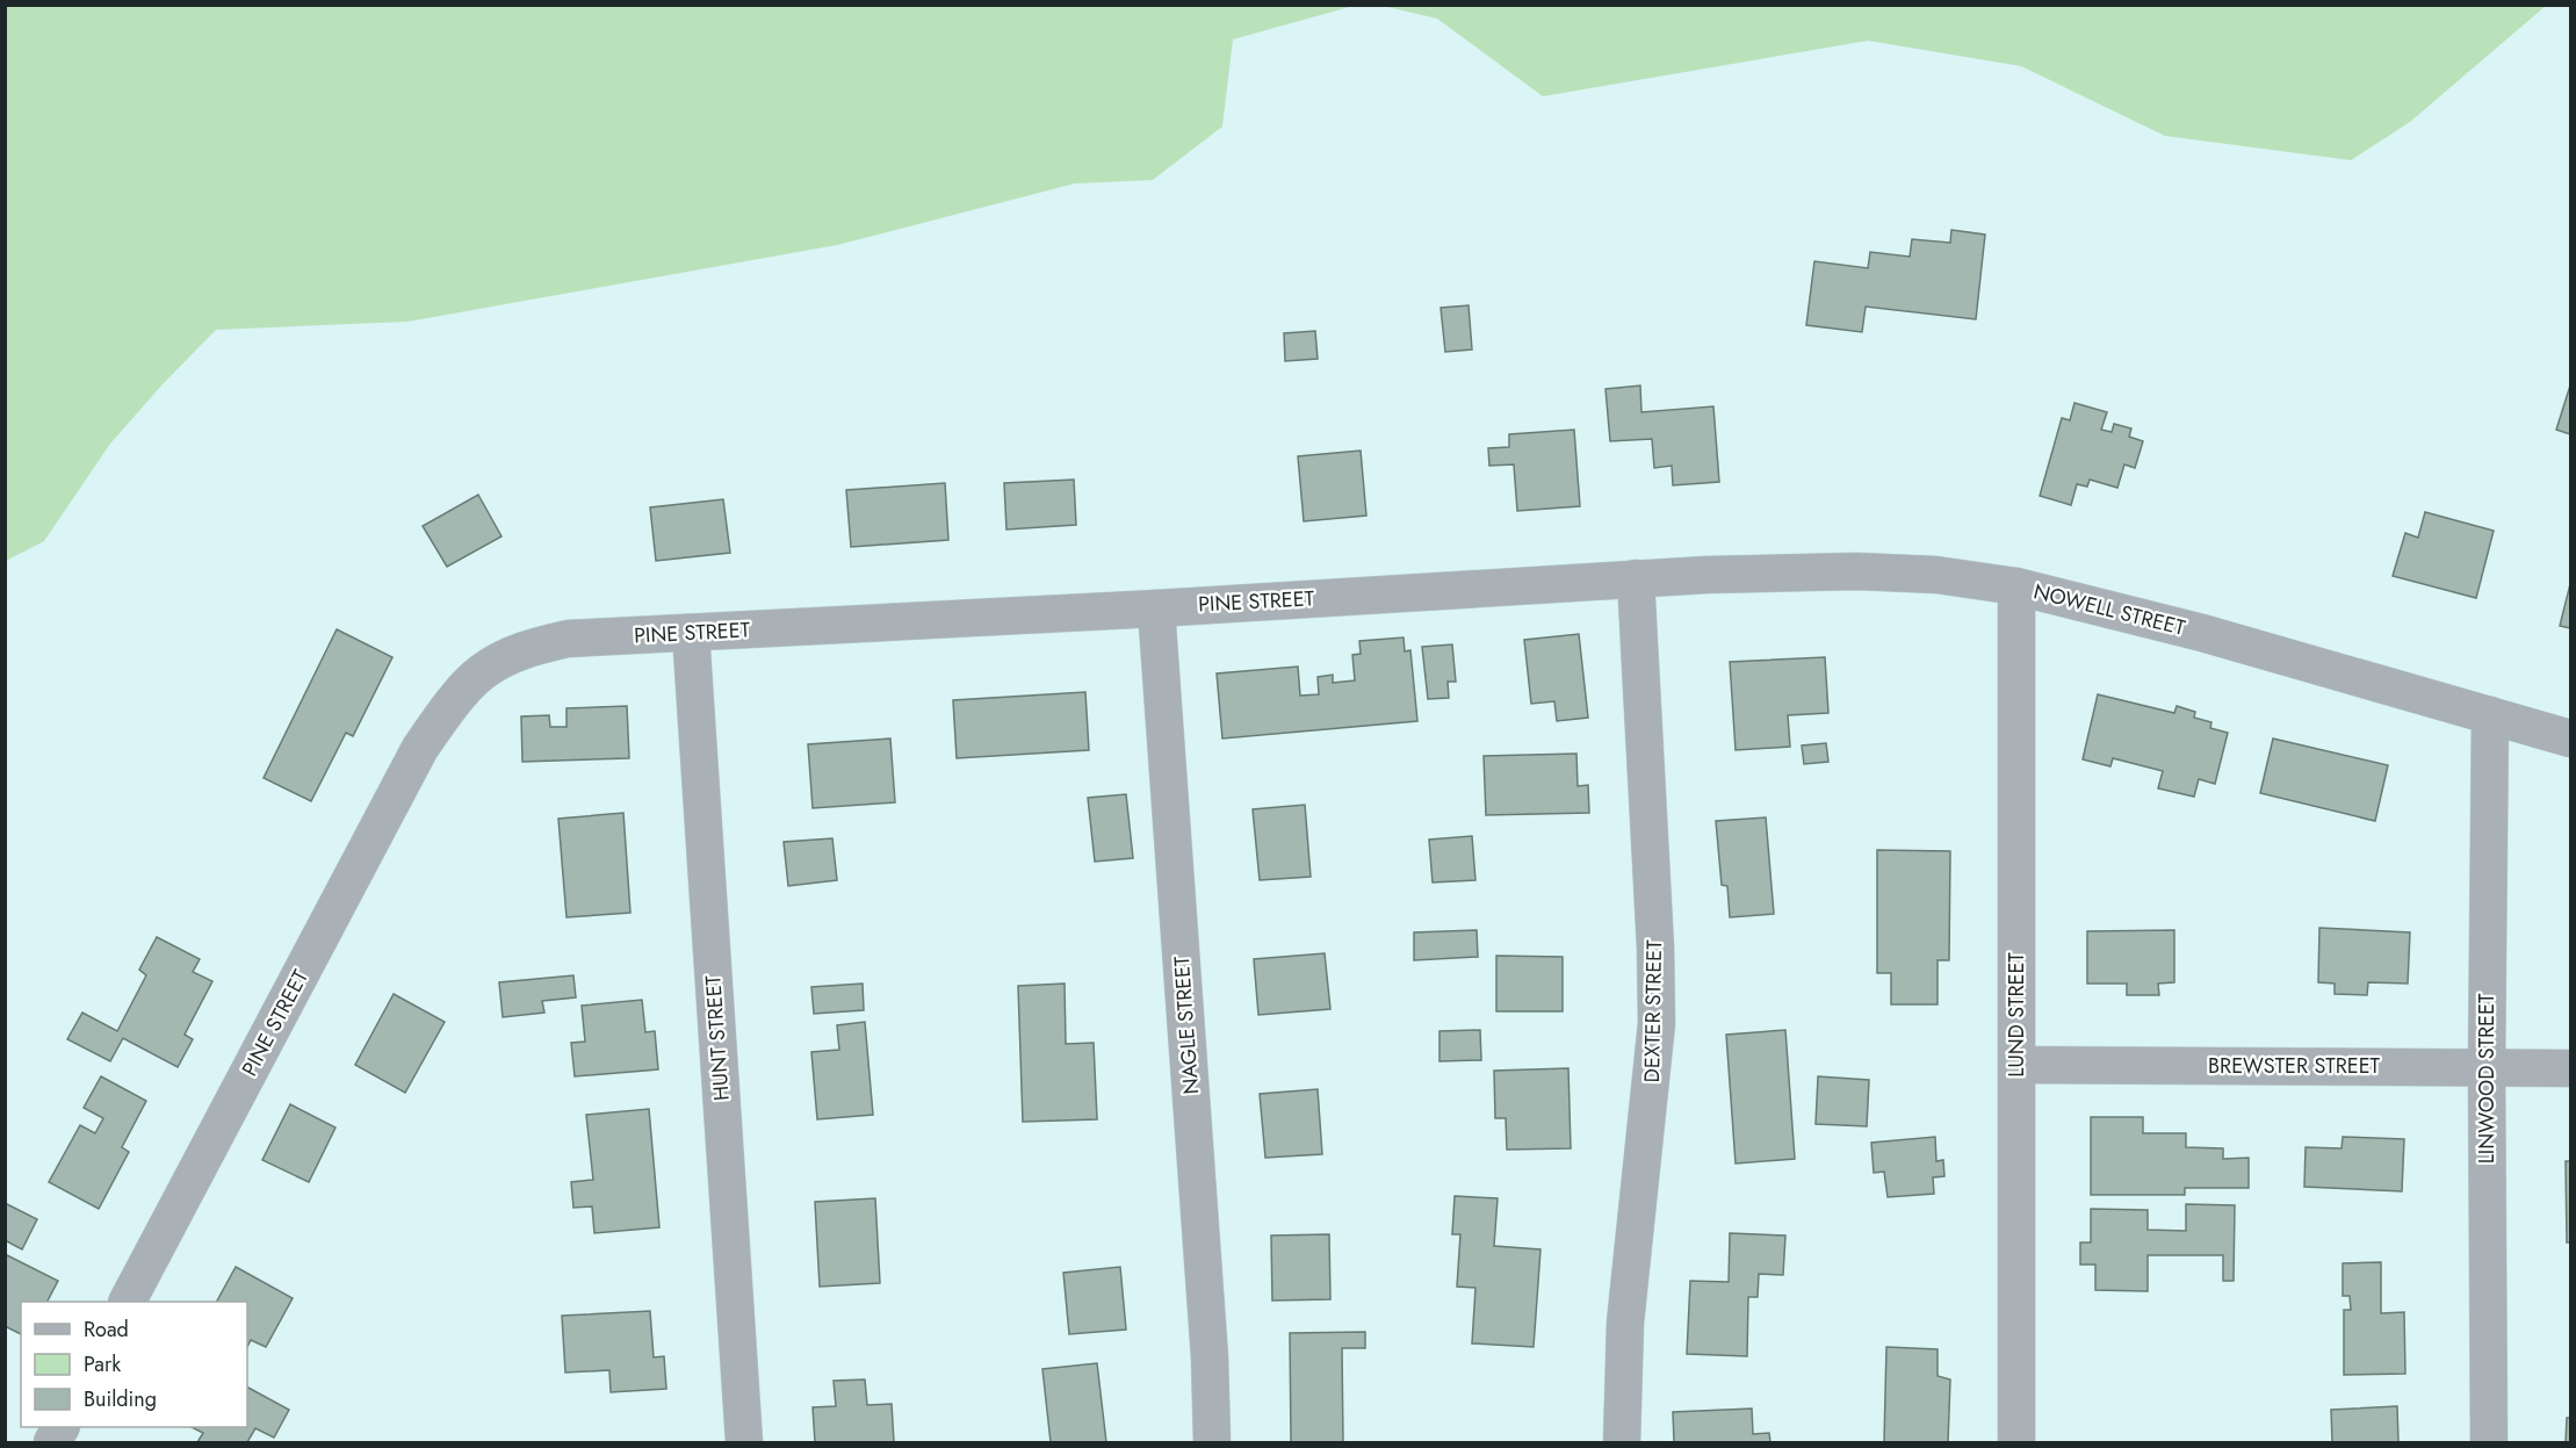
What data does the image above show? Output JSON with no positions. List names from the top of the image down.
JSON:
{
  "streets": {
    "street": [
      "PINE STREET",
      "NOWELL STREET",
      "DEXTER STREET",
      "LUND STREET",
      "NAGLE STREET",
      "HUNT STREET",
      "BREWSTER STREET",
      "LINWOOD STREET"
    ]
  },
  "crossings": [
    ["PINE STREET", "NOWELL STREET"],
    ["PINE STREET", "DEXTER STREET"],
    ["PINE STREET", "NAGLE STREET"],
    ["PINE STREET", "HUNT STREET"],
    ["NOWELL STREET", "DEXTER STREET"],
    ["NOWELL STREET", "LUND STREET"],
    ["NOWELL STREET", "LINWOOD STREET"],
    ["LUND STREET", "BREWSTER STREET"],
    ["BREWSTER STREET", "LINWOOD STREET"]
  ],
  "legend": ["Road", "Park", "Building"]
}
